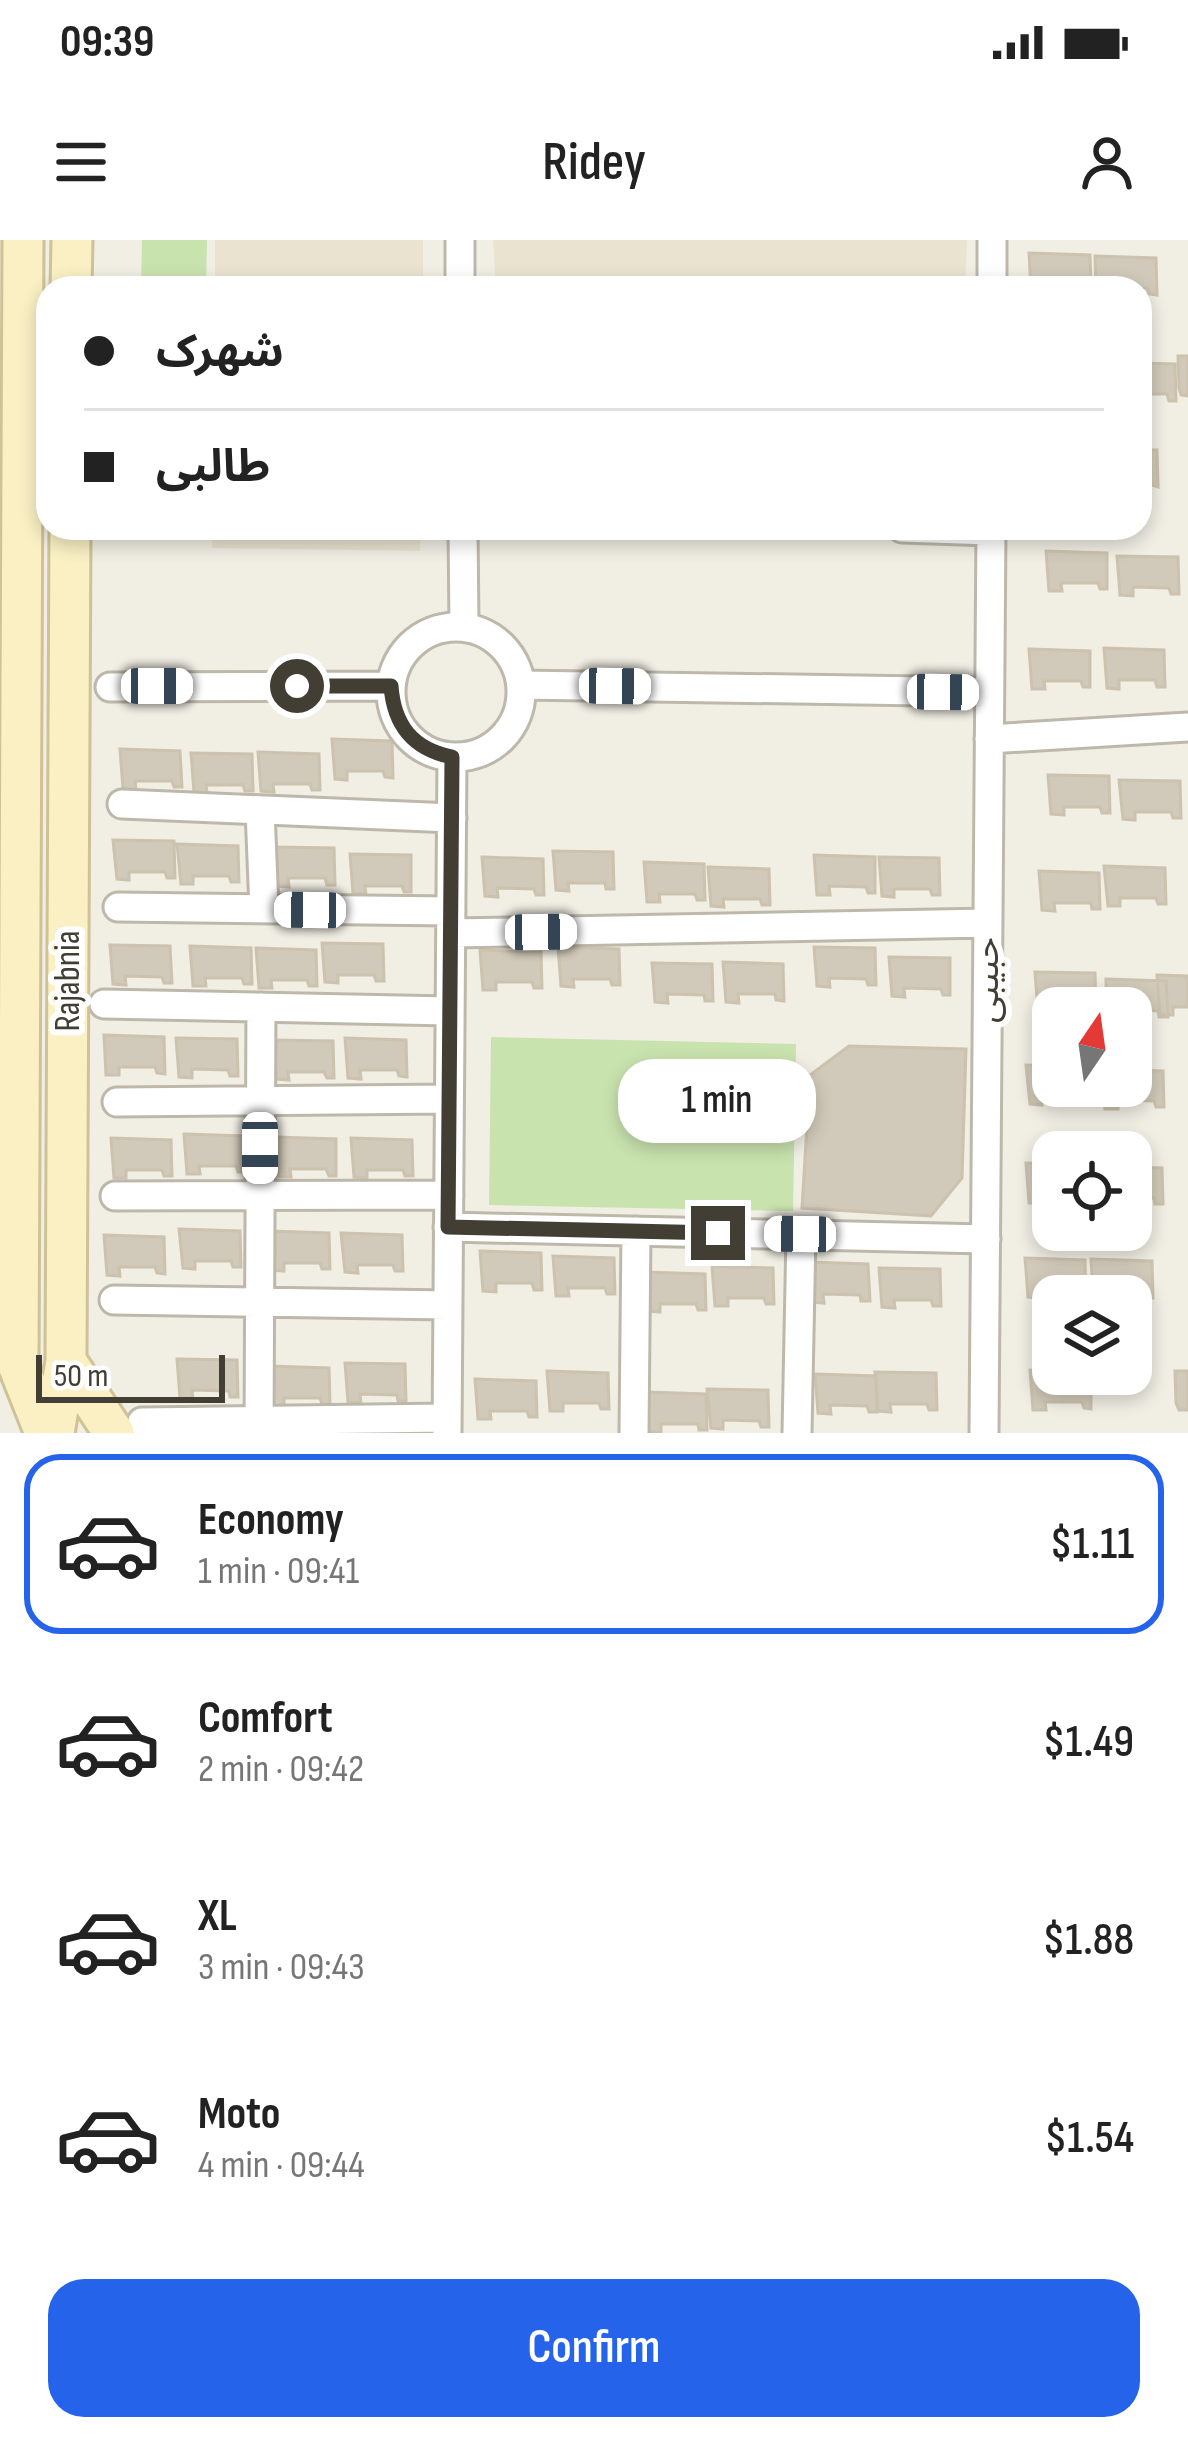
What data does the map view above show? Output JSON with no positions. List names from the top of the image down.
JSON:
{
  "streets": {
    "main road": ["Rajabnia"],
    "street": ["حبیبی"]
  },
  "scale_bar": "50 m",
  "north": "top",
  "page": {
    "status": "09:39",
    "header": "Ridey",
    "banner": ["شهرک", "طالبی"],
    "bubble": "1 min",
    "scale": "50 m",
    "list": [
      {
        "name": "Economy",
        "note": "1 min · 09:41",
        "value": "$1.11"
      },
      {
        "name": "Comfort",
        "note": "2 min · 09:42",
        "value": "$1.49"
      },
      {
        "name": "XL",
        "note": "3 min · 09:43",
        "value": "$1.88"
      },
      {
        "name": "Moto",
        "note": "4 min · 09:44",
        "value": "$1.54"
      }
    ],
    "buttons": "Confirm"
  }
}
